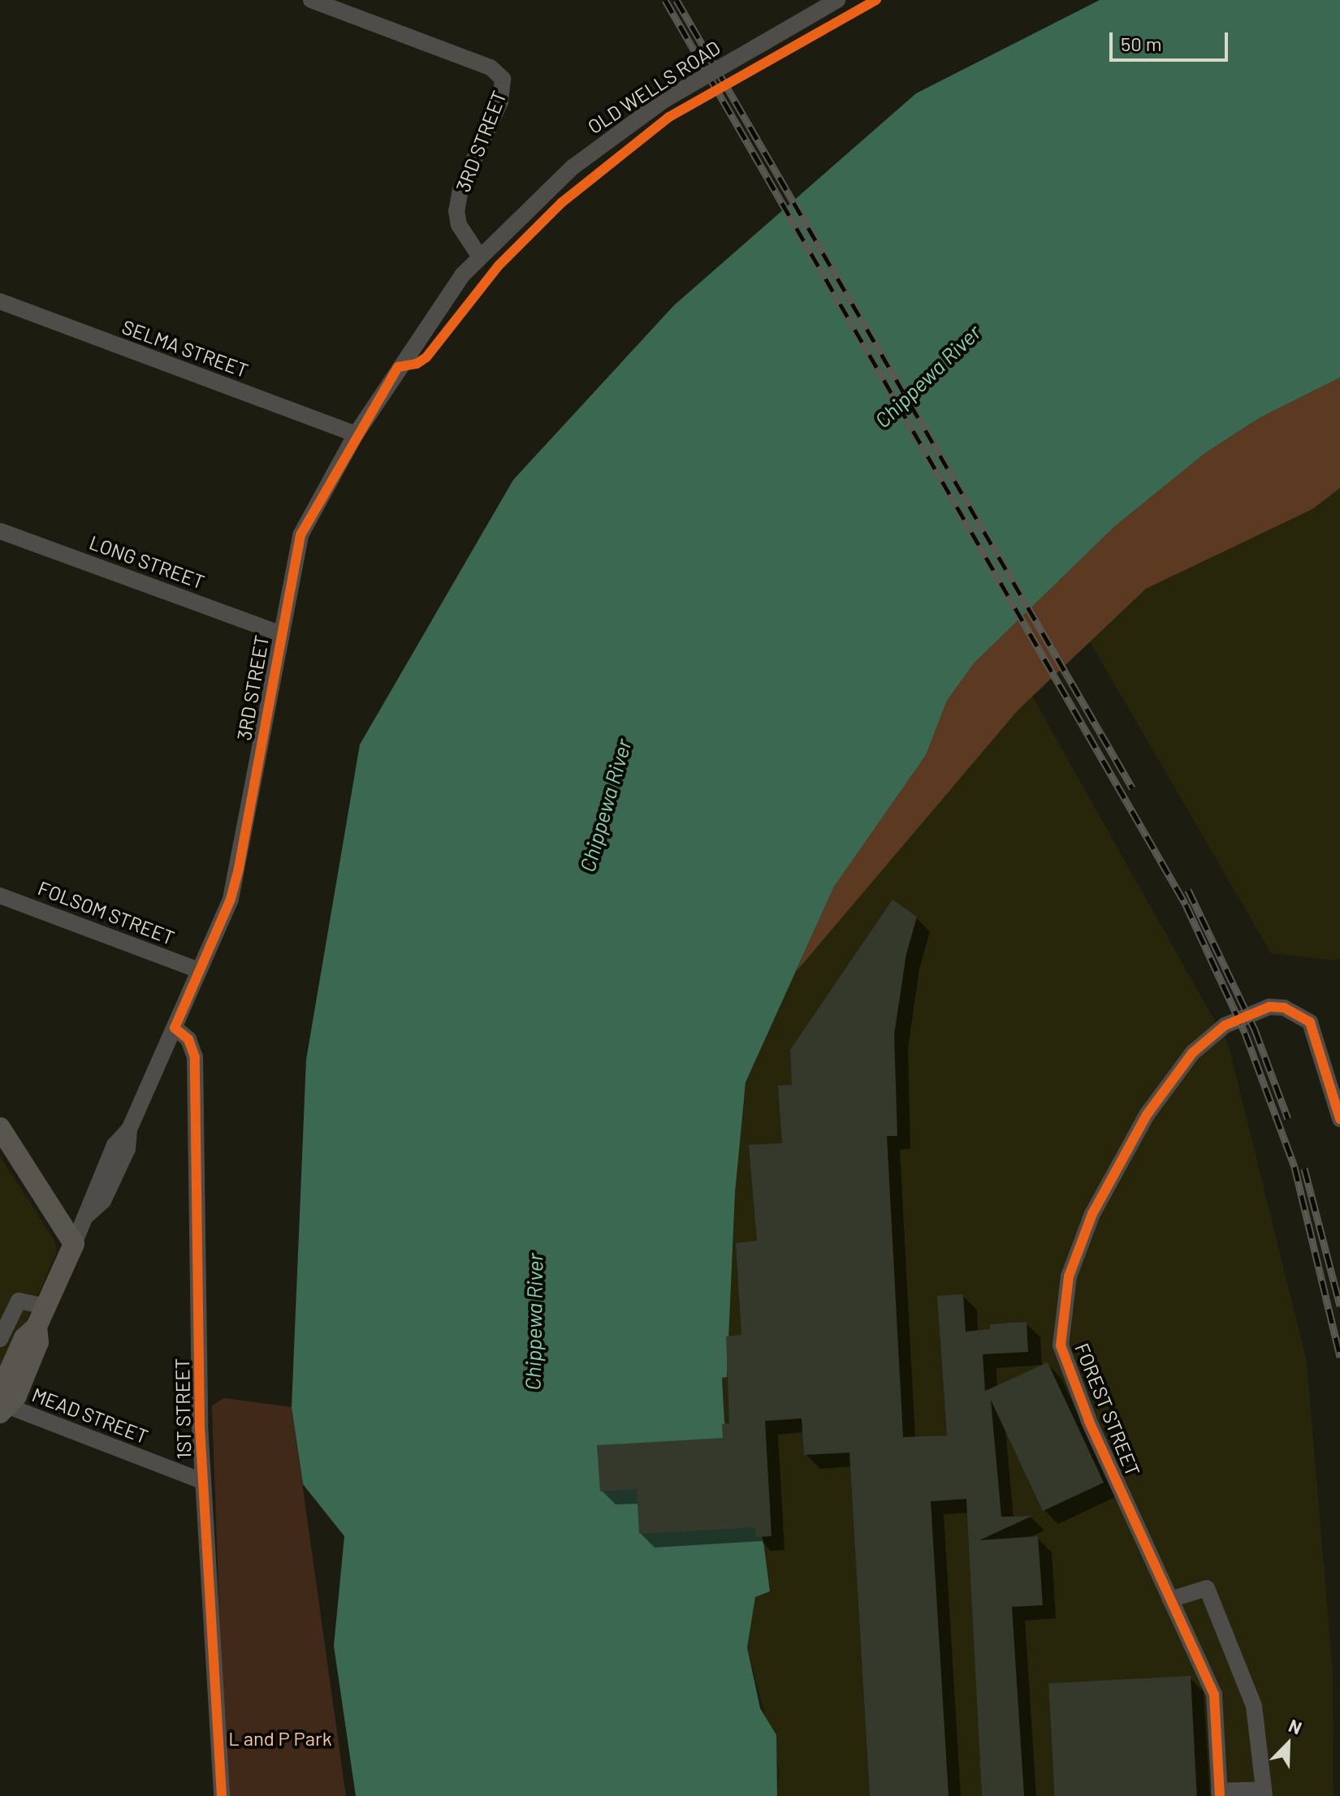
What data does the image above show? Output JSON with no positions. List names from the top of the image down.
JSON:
{
  "streets": {
    "main road": ["3RD STREET"],
    "street": [
      "OLD WELLS ROAD",
      "SELMA STREET",
      "LONG STREET",
      "FOLSOM STREET",
      "1ST STREET",
      "FOREST STREET",
      "MEAD STREET"
    ]
  },
  "crossings": [
    ["OLD WELLS ROAD", "3RD STREET"],
    ["3RD STREET", "SELMA STREET"],
    ["3RD STREET", "LONG STREET"],
    ["3RD STREET", "FOLSOM STREET"],
    ["3RD STREET", "1ST STREET"],
    ["3RD STREET", "MEAD STREET"],
    ["1ST STREET", "MEAD STREET"]
  ],
  "water": ["Chippewa River"],
  "parks": ["L and P Park"],
  "scale_bar": "50 m",
  "north": "top right"
}
